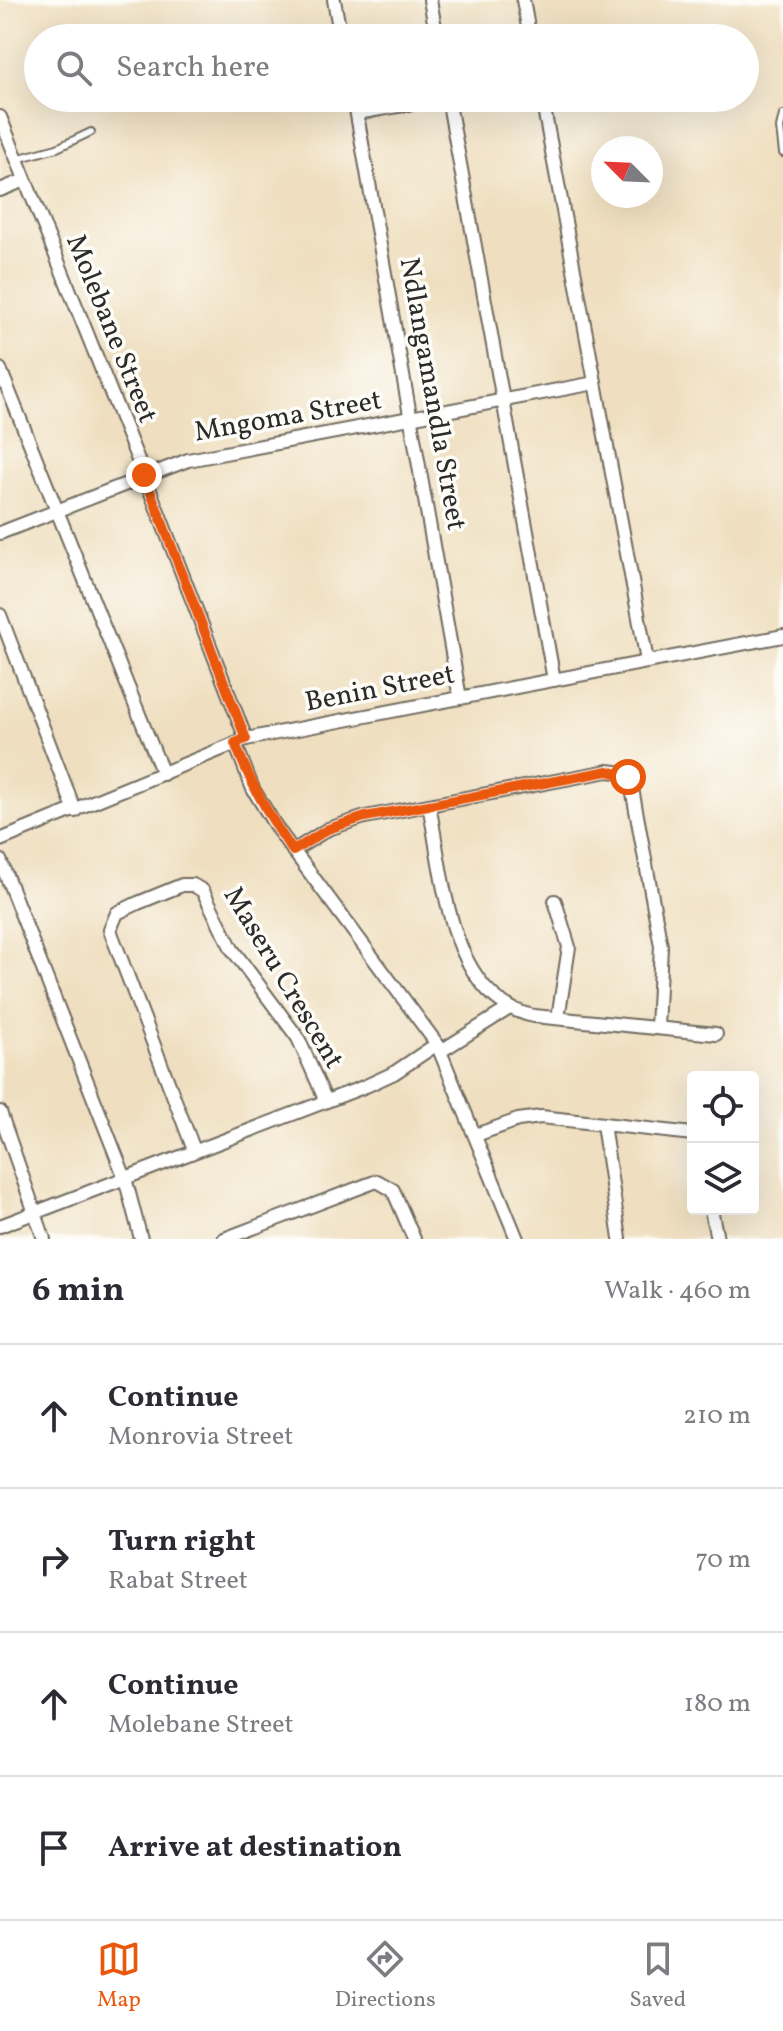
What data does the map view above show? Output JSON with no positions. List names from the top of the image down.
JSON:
{
  "streets": {
    "street": [
      "Molebane Street",
      "Ndlangamandla Street",
      "Mngoma Street",
      "Benin Street",
      "Maseru Crescent"
    ]
  },
  "crossings": [
    ["Molebane Street", "Mngoma Street"],
    ["Molebane Street", "Benin Street"],
    ["Ndlangamandla Street", "Mngoma Street"],
    ["Ndlangamandla Street", "Benin Street"]
  ],
  "north": "top left",
  "page": {
    "search": "Search here",
    "heading": ["6 min", "Walk · 460 m"],
    "list": [
      ["Continue", "Monrovia Street", "210 m"],
      ["Turn right", "Rabat Street", "70 m"],
      ["Continue", "Molebane Street", "180 m"],
      "Arrive at destination"
    ],
    "nav": ["Map", "Directions", "Saved"]
  }
}
